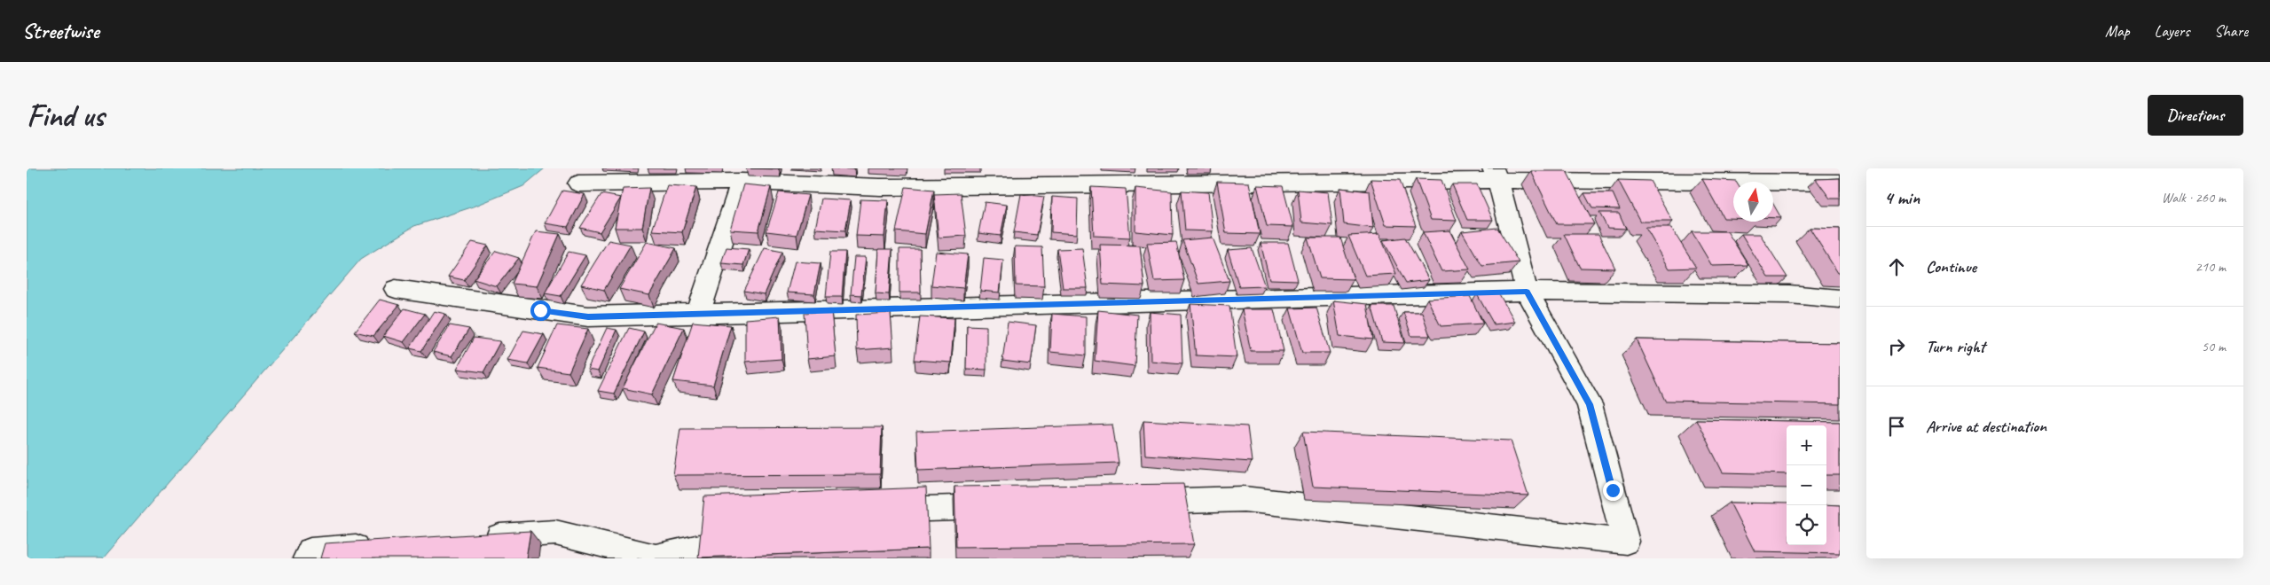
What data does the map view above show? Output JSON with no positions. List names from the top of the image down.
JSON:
{
  "north": "top",
  "page": {
    "header": "Streetwise",
    "nav": ["Map", "Layers", "Share"],
    "buttons": "Directions",
    "title": "Find us",
    "heading": ["4 min", "Walk · 260 m"],
    "list": [
      ["Continue", "210 m"],
      ["Turn right", "50 m"],
      "Arrive at destination"
    ],
    "map_buttons": ["+", "−"]
  }
}
